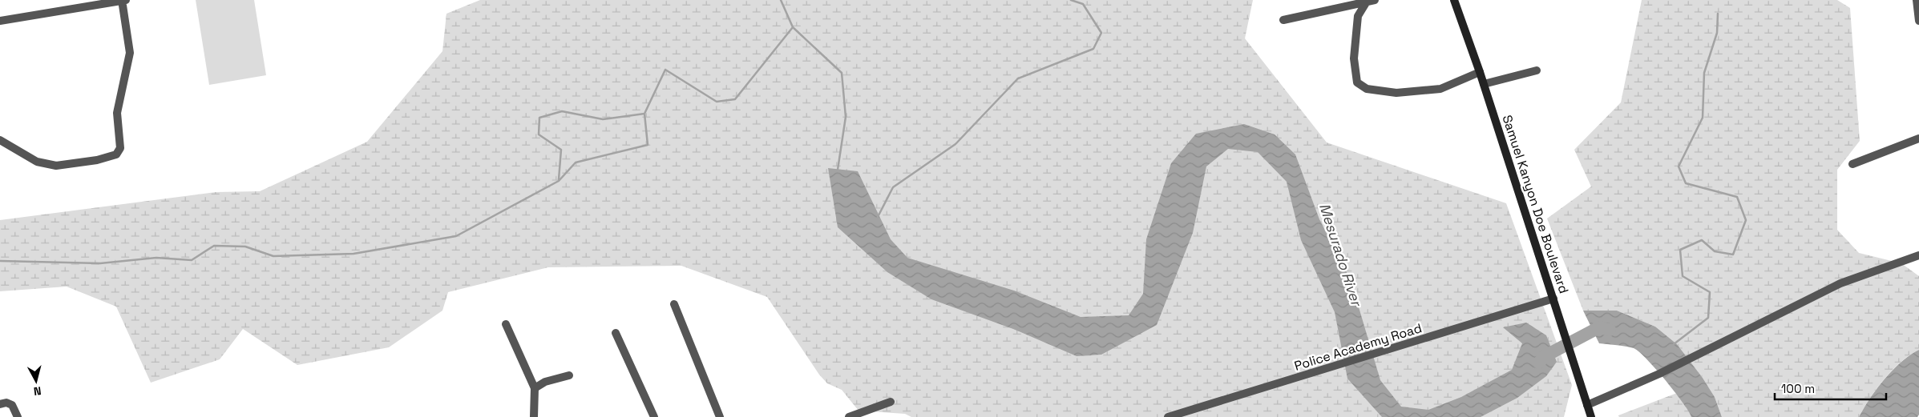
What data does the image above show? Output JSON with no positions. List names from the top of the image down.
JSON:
{
  "streets": {
    "street": ["Samuel Kanyon Doe Boulevard", "Police Academy Road"]
  },
  "crossings": [
    ["Samuel Kanyon Doe Boulevard", "Police Academy Road"]
  ],
  "water": ["Mesurado River"],
  "scale_bar": "100 m",
  "north": "bottom"
}
